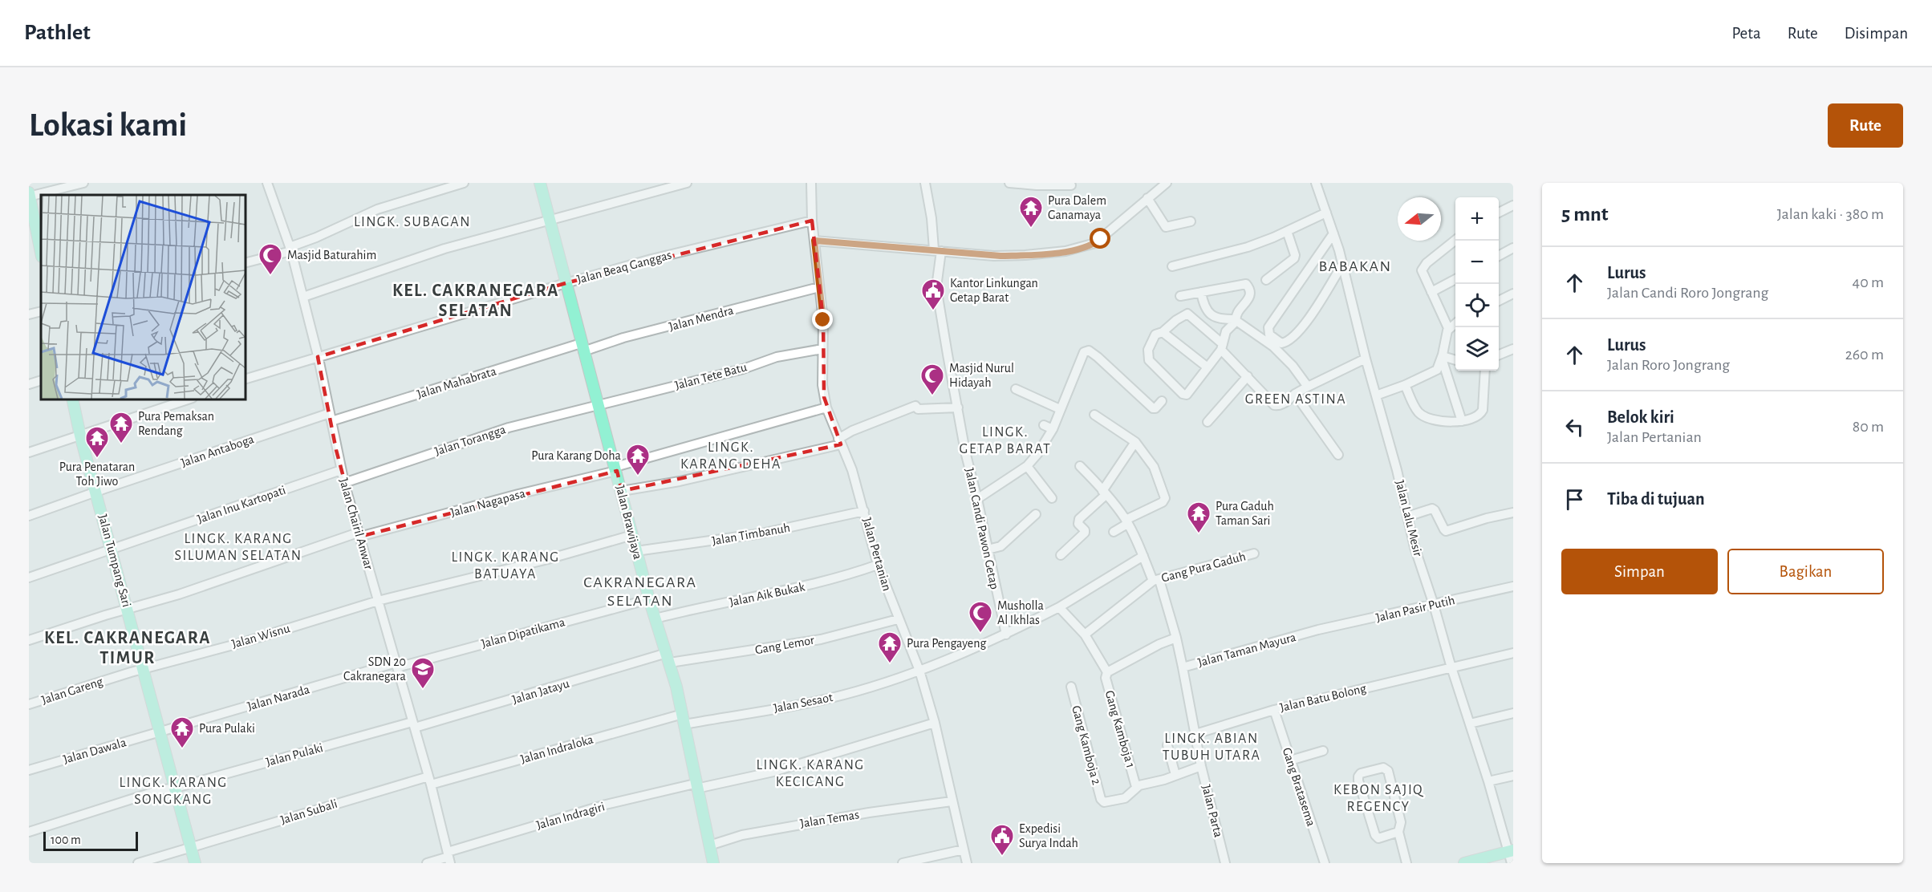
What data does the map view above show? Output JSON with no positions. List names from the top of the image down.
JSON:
{
  "streets": {
    "main road": ["Jalan Brawijaya", "Jalan Tumpang Sari"],
    "street": [
      "Jalan Beaq Ganggas",
      "Jalan Mendra",
      "Jalan Tete Batu",
      "Jalan Mahabrata",
      "Jalan Torangga",
      "Jalan Antaboga",
      "Jalan Nagapasa",
      "Jalan Inu Kartopati",
      "Jalan Lalu Mesir",
      "Jalan Chairil Anwar",
      "Jalan Candi Pawon Getap",
      "Jalan Timbanuh",
      "Jalan Pertanian",
      "Gang Pura Gaduh",
      "Jalan Aik Bukak",
      "Jalan Pasir Putih",
      "Jalan Dipatikama",
      "Jalan Wisnu",
      "Gang Lemor",
      "Jalan Taman Mayura",
      "Jalan Gareng",
      "Jalan Jatayu",
      "Jalan Narada",
      "Jalan Batu Bolong",
      "Jalan Sesaot",
      "Gang Kamboja 1",
      "Gang Kamboja 2",
      "Jalan Indraloka",
      "Jalan Dawala",
      "Jalan Pulaki",
      "Gang Bratasema",
      "Jalan Parta",
      "Jalan Subali",
      "Jalan Indragiri",
      "Jalan Temas"
    ]
  },
  "crossings": [
    ["Jalan Beaq Ganggas", "Jalan Brawijaya"],
    ["Jalan Beaq Ganggas", "Jalan Chairil Anwar"],
    ["Jalan Beaq Ganggas", "Jalan Pertanian"],
    ["Jalan Mendra", "Jalan Mahabrata"],
    ["Jalan Mendra", "Jalan Brawijaya"],
    ["Jalan Mendra", "Jalan Pertanian"],
    ["Jalan Tete Batu", "Jalan Torangga"],
    ["Jalan Tete Batu", "Jalan Brawijaya"],
    ["Jalan Tete Batu", "Jalan Pertanian"],
    ["Jalan Mahabrata", "Jalan Antaboga"],
    ["Jalan Mahabrata", "Jalan Brawijaya"],
    ["Jalan Mahabrata", "Jalan Chairil Anwar"],
    ["Jalan Torangga", "Jalan Brawijaya"],
    ["Jalan Torangga", "Jalan Chairil Anwar"],
    ["Jalan Antaboga", "Jalan Chairil Anwar"],
    ["Jalan Antaboga", "Jalan Tumpang Sari"],
    ["Jalan Nagapasa", "Jalan Brawijaya"],
    ["Jalan Nagapasa", "Jalan Chairil Anwar"],
    ["Jalan Nagapasa", "Jalan Pertanian"],
    ["Jalan Nagapasa", "Jalan Tumpang Sari"],
    ["Jalan Inu Kartopati", "Jalan Chairil Anwar"],
    ["Jalan Inu Kartopati", "Jalan Tumpang Sari"],
    ["Jalan Lalu Mesir", "Jalan Pasir Putih"],
    ["Jalan Lalu Mesir", "Jalan Batu Bolong"],
    ["Jalan Brawijaya", "Jalan Timbanuh"],
    ["Jalan Brawijaya", "Jalan Aik Bukak"],
    ["Jalan Brawijaya", "Jalan Dipatikama"],
    ["Jalan Brawijaya", "Jalan Wisnu"],
    ["Jalan Brawijaya", "Gang Lemor"],
    ["Jalan Brawijaya", "Jalan Jatayu"],
    ["Jalan Brawijaya", "Jalan Sesaot"],
    ["Jalan Brawijaya", "Jalan Indraloka"],
    ["Jalan Brawijaya", "Jalan Indragiri"],
    ["Jalan Brawijaya", "Jalan Temas"],
    ["Jalan Chairil Anwar", "Jalan Dipatikama"],
    ["Jalan Chairil Anwar", "Jalan Wisnu"],
    ["Jalan Chairil Anwar", "Jalan Jatayu"],
    ["Jalan Chairil Anwar", "Jalan Narada"],
    ["Jalan Chairil Anwar", "Jalan Indraloka"],
    ["Jalan Chairil Anwar", "Jalan Pulaki"],
    ["Jalan Chairil Anwar", "Jalan Subali"],
    ["Jalan Chairil Anwar", "Jalan Indragiri"],
    ["Jalan Candi Pawon Getap", "Jalan Sesaot"],
    ["Jalan Timbanuh", "Jalan Pertanian"],
    ["Jalan Pertanian", "Jalan Aik Bukak"],
    ["Jalan Pertanian", "Gang Lemor"],
    ["Jalan Pertanian", "Jalan Sesaot"],
    ["Jalan Pertanian", "Jalan Indragiri"],
    ["Jalan Pertanian", "Jalan Temas"],
    ["Jalan Tumpang Sari", "Jalan Wisnu"],
    ["Jalan Tumpang Sari", "Jalan Gareng"],
    ["Jalan Tumpang Sari", "Jalan Narada"],
    ["Jalan Tumpang Sari", "Jalan Dawala"],
    ["Jalan Tumpang Sari", "Jalan Pulaki"],
    ["Jalan Tumpang Sari", "Jalan Subali"],
    ["Jalan Pasir Putih", "Jalan Taman Mayura"],
    ["Jalan Dipatikama", "Jalan Narada"],
    ["Jalan Wisnu", "Jalan Gareng"],
    ["Gang Lemor", "Jalan Jatayu"],
    ["Jalan Taman Mayura", "Jalan Batu Bolong"],
    ["Jalan Taman Mayura", "Jalan Parta"],
    ["Jalan Jatayu", "Jalan Pulaki"],
    ["Jalan Narada", "Jalan Dawala"],
    ["Jalan Batu Bolong", "Gang Bratasema"],
    ["Jalan Batu Bolong", "Jalan Parta"],
    ["Jalan Sesaot", "Jalan Indraloka"],
    ["Gang Kamboja 1", "Gang Kamboja 2"],
    ["Jalan Indraloka", "Jalan Subali"]
  ],
  "districts": [
    "LINGK. SUBAGAN",
    "BABAKAN",
    "KEL. CAKRANEGARA SELATAN",
    "GREEN ASTINA",
    "LINGK. GETAP BARAT",
    "LINGK. KARANG DEHA",
    "LINGK. KARANG SILUMAN SELATAN",
    "LINGK. KARANG BATUAYA",
    "CAKRANEGARA SELATAN",
    "KEL. CAKRANEGARA TIMUR",
    "LINGK. ABIAN TUBUH UTARA",
    "LINGK. KARANG KECICANG",
    "LINGK. KARANG SONGKANG",
    "KEBON SAJIQ REGENCY"
  ],
  "places": {
    "temple": [
      "Pura Dalem Ganamaya",
      "Pura Pemaksan Rendang",
      "Pura Penataran Toh Jiwo",
      "Pura Karang Doha",
      "Pura Gaduh Taman Sari",
      "Pura Pengayeng",
      "Pura Pulaki"
    ],
    "mosque": ["Masjid Baturahim", "Masjid Nurul Hidayah", "Musholla Al Ikhlas"],
    "public building": ["Kantor Linkungan Getap Barat", "Expedisi Surya Indah"],
    "school or university": ["SDN 20 Cakranegara"]
  },
  "scale_bar": "100 m",
  "north": "left",
  "page": {
    "header": "Pathlet",
    "nav": ["Peta", "Rute", "Disimpan"],
    "buttons": [
      "Rute",
      ["Simpan", "Bagikan"]
    ],
    "title": "Lokasi kami",
    "heading": ["5 mnt", "Jalan kaki · 380 m"],
    "map_buttons": ["+", "−"],
    "list": [
      ["Lurus", "Jalan Candi Roro Jongrang", "40 m"],
      ["Lurus", "Jalan Roro Jongrang", "260 m"],
      ["Belok kiri", "Jalan Pertanian", "80 m"],
      "Tiba di tujuan"
    ],
    "scale": "100 m"
  }
}
